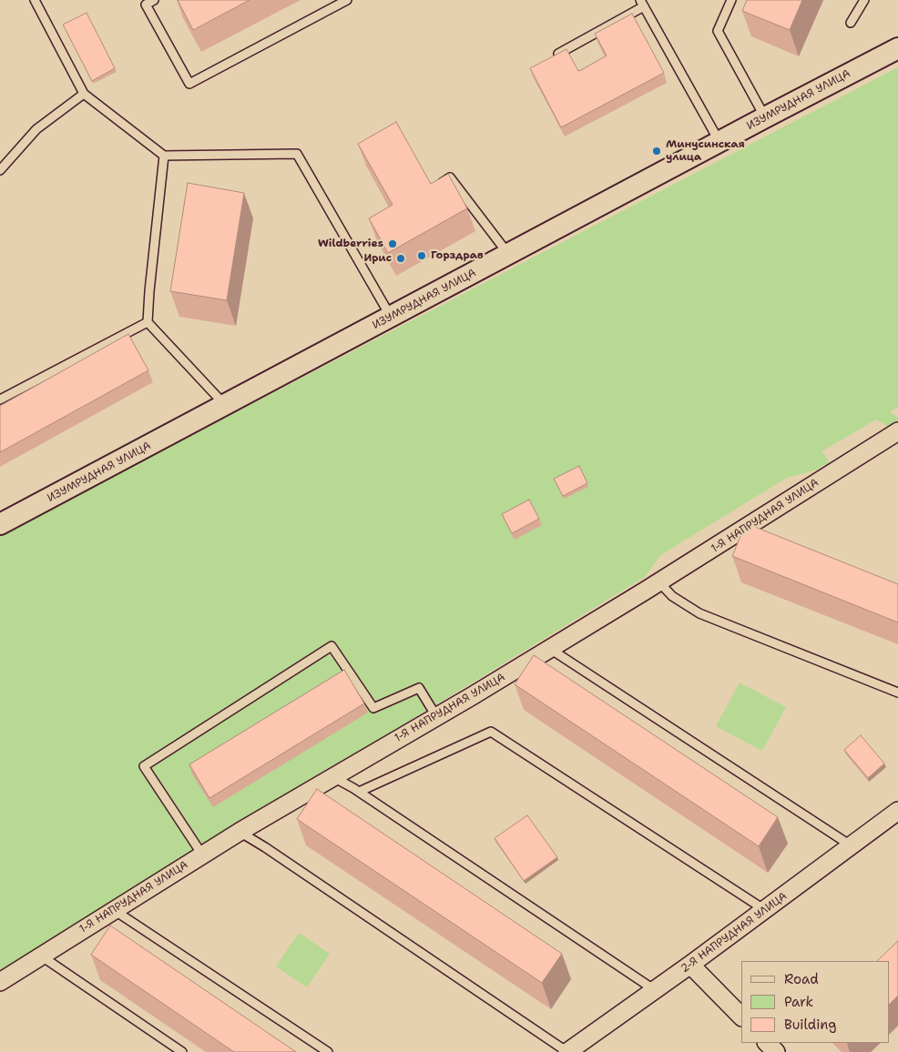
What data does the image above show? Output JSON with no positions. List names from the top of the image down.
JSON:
{
  "streets": {
    "street": ["ИЗУМРУДНАЯ УЛИЦА", "1-Я НАПРУДНАЯ УЛИЦА", "2-Я НАПРУДНАЯ УЛИЦА"]
  },
  "places": [
    "Минусинская улица",
    "Wildberries",
    "Горздрав",
    "Ирис"
  ],
  "legend": ["Road", "Park", "Building"]
}
